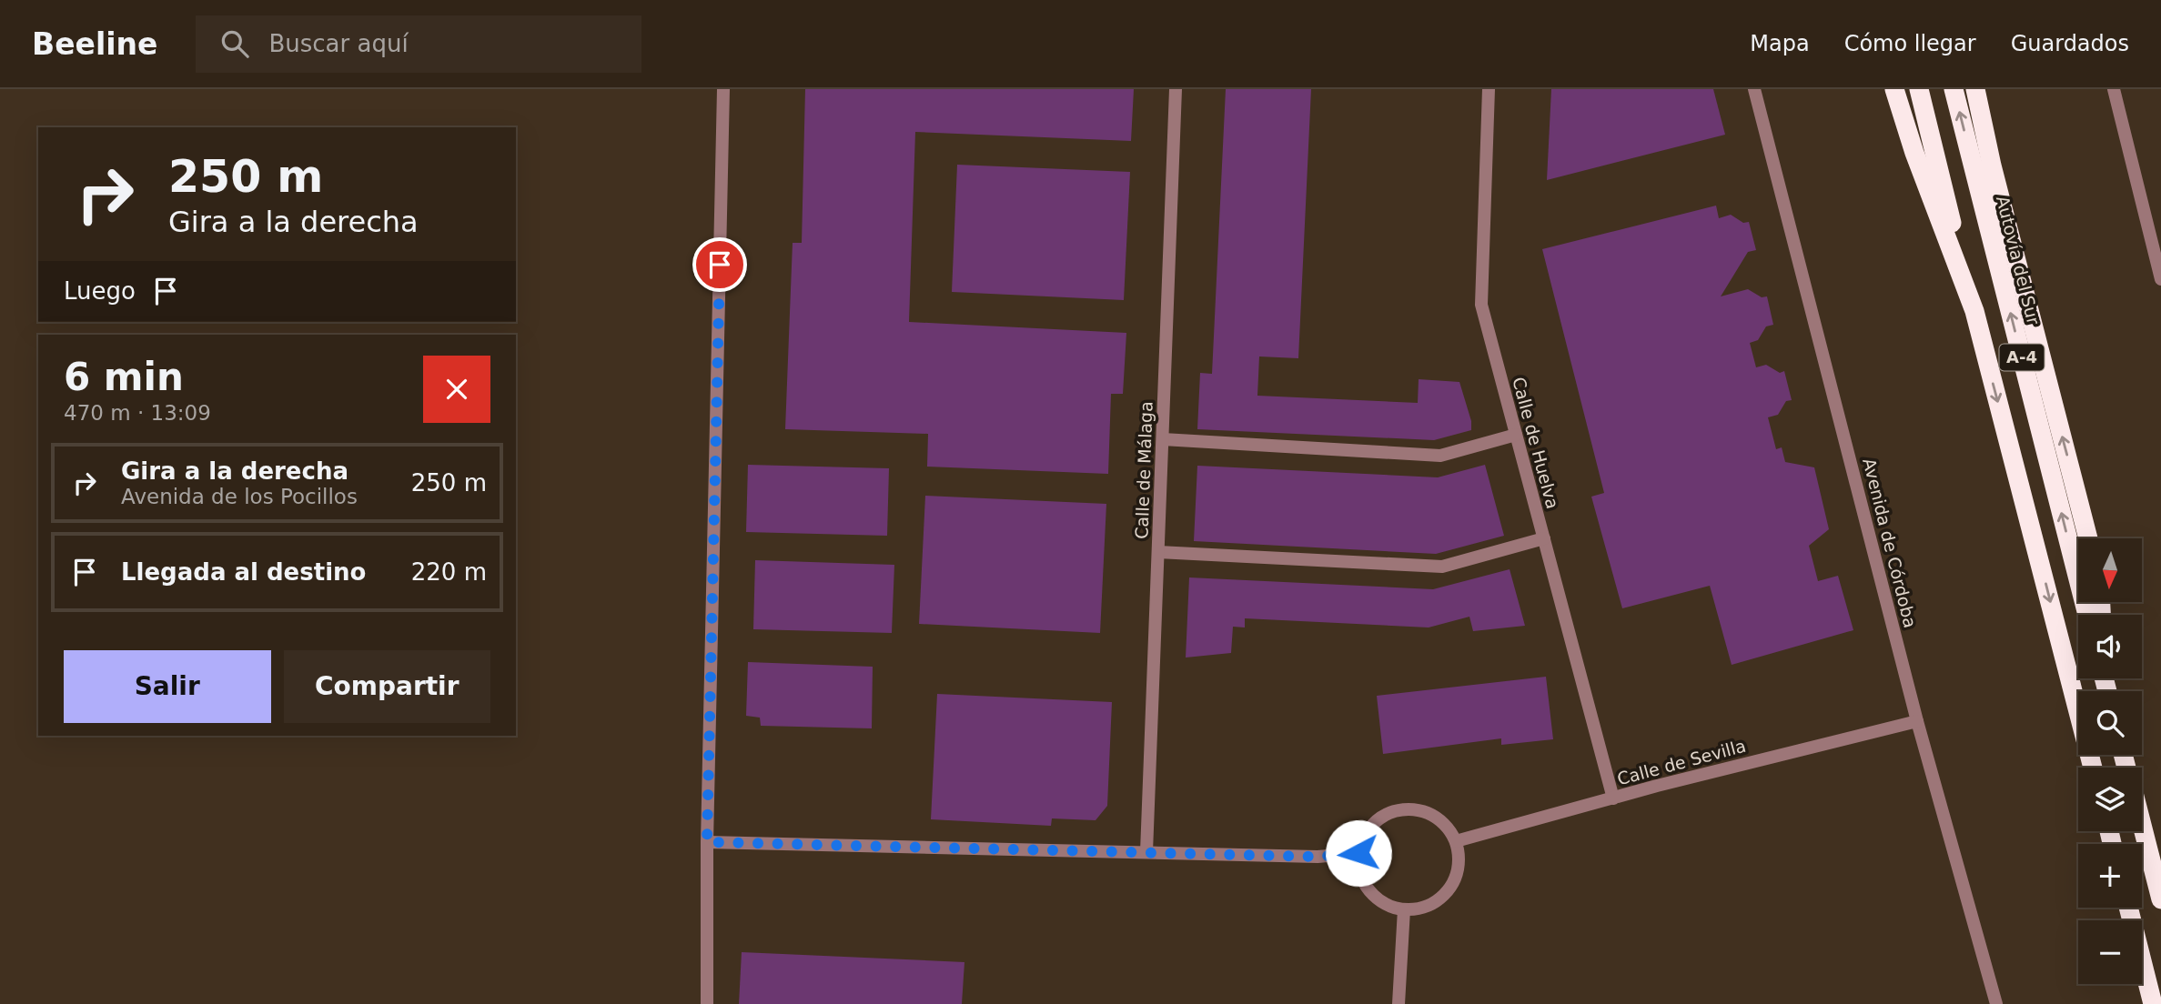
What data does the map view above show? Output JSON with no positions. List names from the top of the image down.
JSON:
{
  "streets": {
    "highway": ["Autovía del Sur", "A-4"],
    "street": [
      "Calle de Huelva",
      "Calle de Málaga",
      "Avenida de Córdoba",
      "Calle de Sevilla"
    ]
  },
  "crossings": [
    ["Calle de Huelva", "Calle de Sevilla"],
    ["Avenida de Córdoba", "Calle de Sevilla"]
  ],
  "north": "bottom",
  "page": {
    "header": "Beeline",
    "search": "Buscar aquí",
    "nav": ["Mapa", "Cómo llegar", "Guardados"],
    "turn": ["250 m", "Gira a la derecha"],
    "then": "Luego",
    "heading": ["6 min", "470 m · 13:09"],
    "list": [
      {
        "name": "Gira a la derecha",
        "note": "Avenida de los Pocillos",
        "value": "250 m"
      },
      {
        "name": "Llegada al destino",
        "value": "220 m"
      }
    ],
    "map_buttons": ["+", "−"],
    "buttons": ["Salir", "Compartir"]
  }
}
